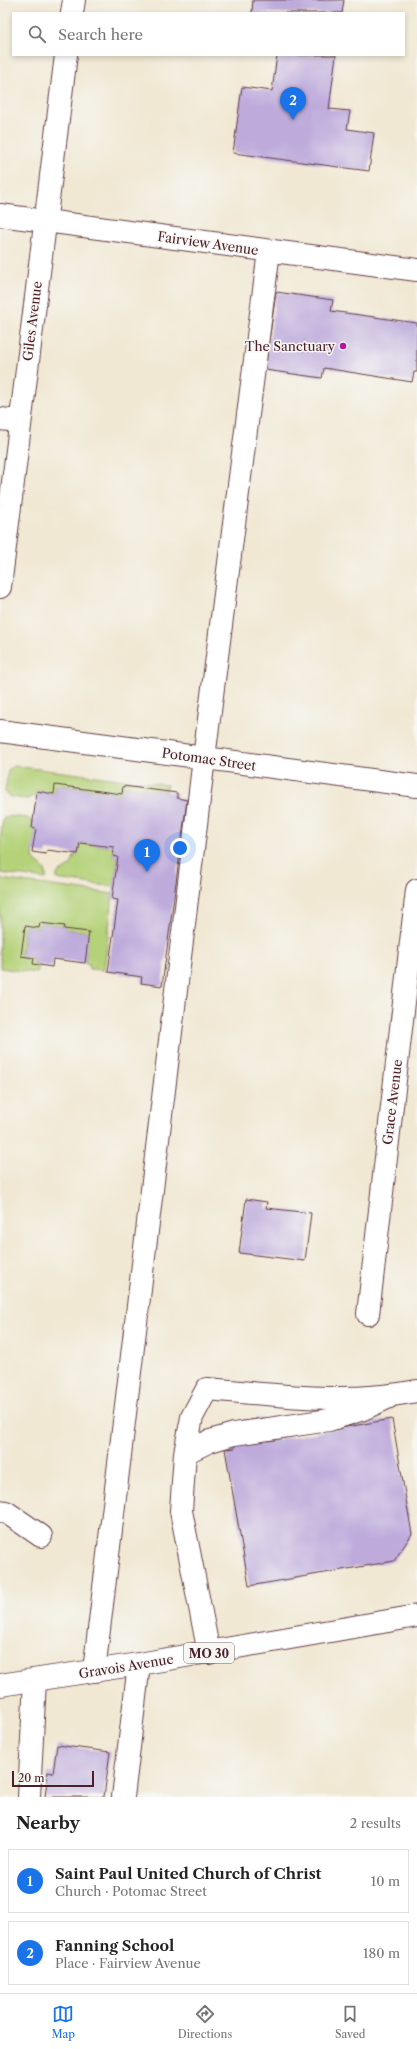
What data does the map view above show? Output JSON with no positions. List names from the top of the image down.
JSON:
{
  "streets": {
    "street": [
      "Fairview Avenue",
      "Giles Avenue",
      "Potomac Street",
      "Grace Avenue",
      "MO 30",
      "Gravois Avenue"
    ]
  },
  "crossings": [
    ["Fairview Avenue", "Giles Avenue"]
  ],
  "places": ["The Sanctuary"],
  "scale_bar": "20 m",
  "page": {
    "search": "Search here",
    "pins": ["2", "1"],
    "scale": "20 m",
    "heading": ["Nearby", "2 results"],
    "list": [
      {
        "mark": "1",
        "name": "Saint Paul United Church of Christ",
        "note": "Church · Potomac Street",
        "value": "10 m"
      },
      {
        "mark": "2",
        "name": "Fanning School",
        "note": "Place · Fairview Avenue",
        "value": "180 m"
      }
    ],
    "nav": ["Map", "Directions", "Saved"]
  }
}
